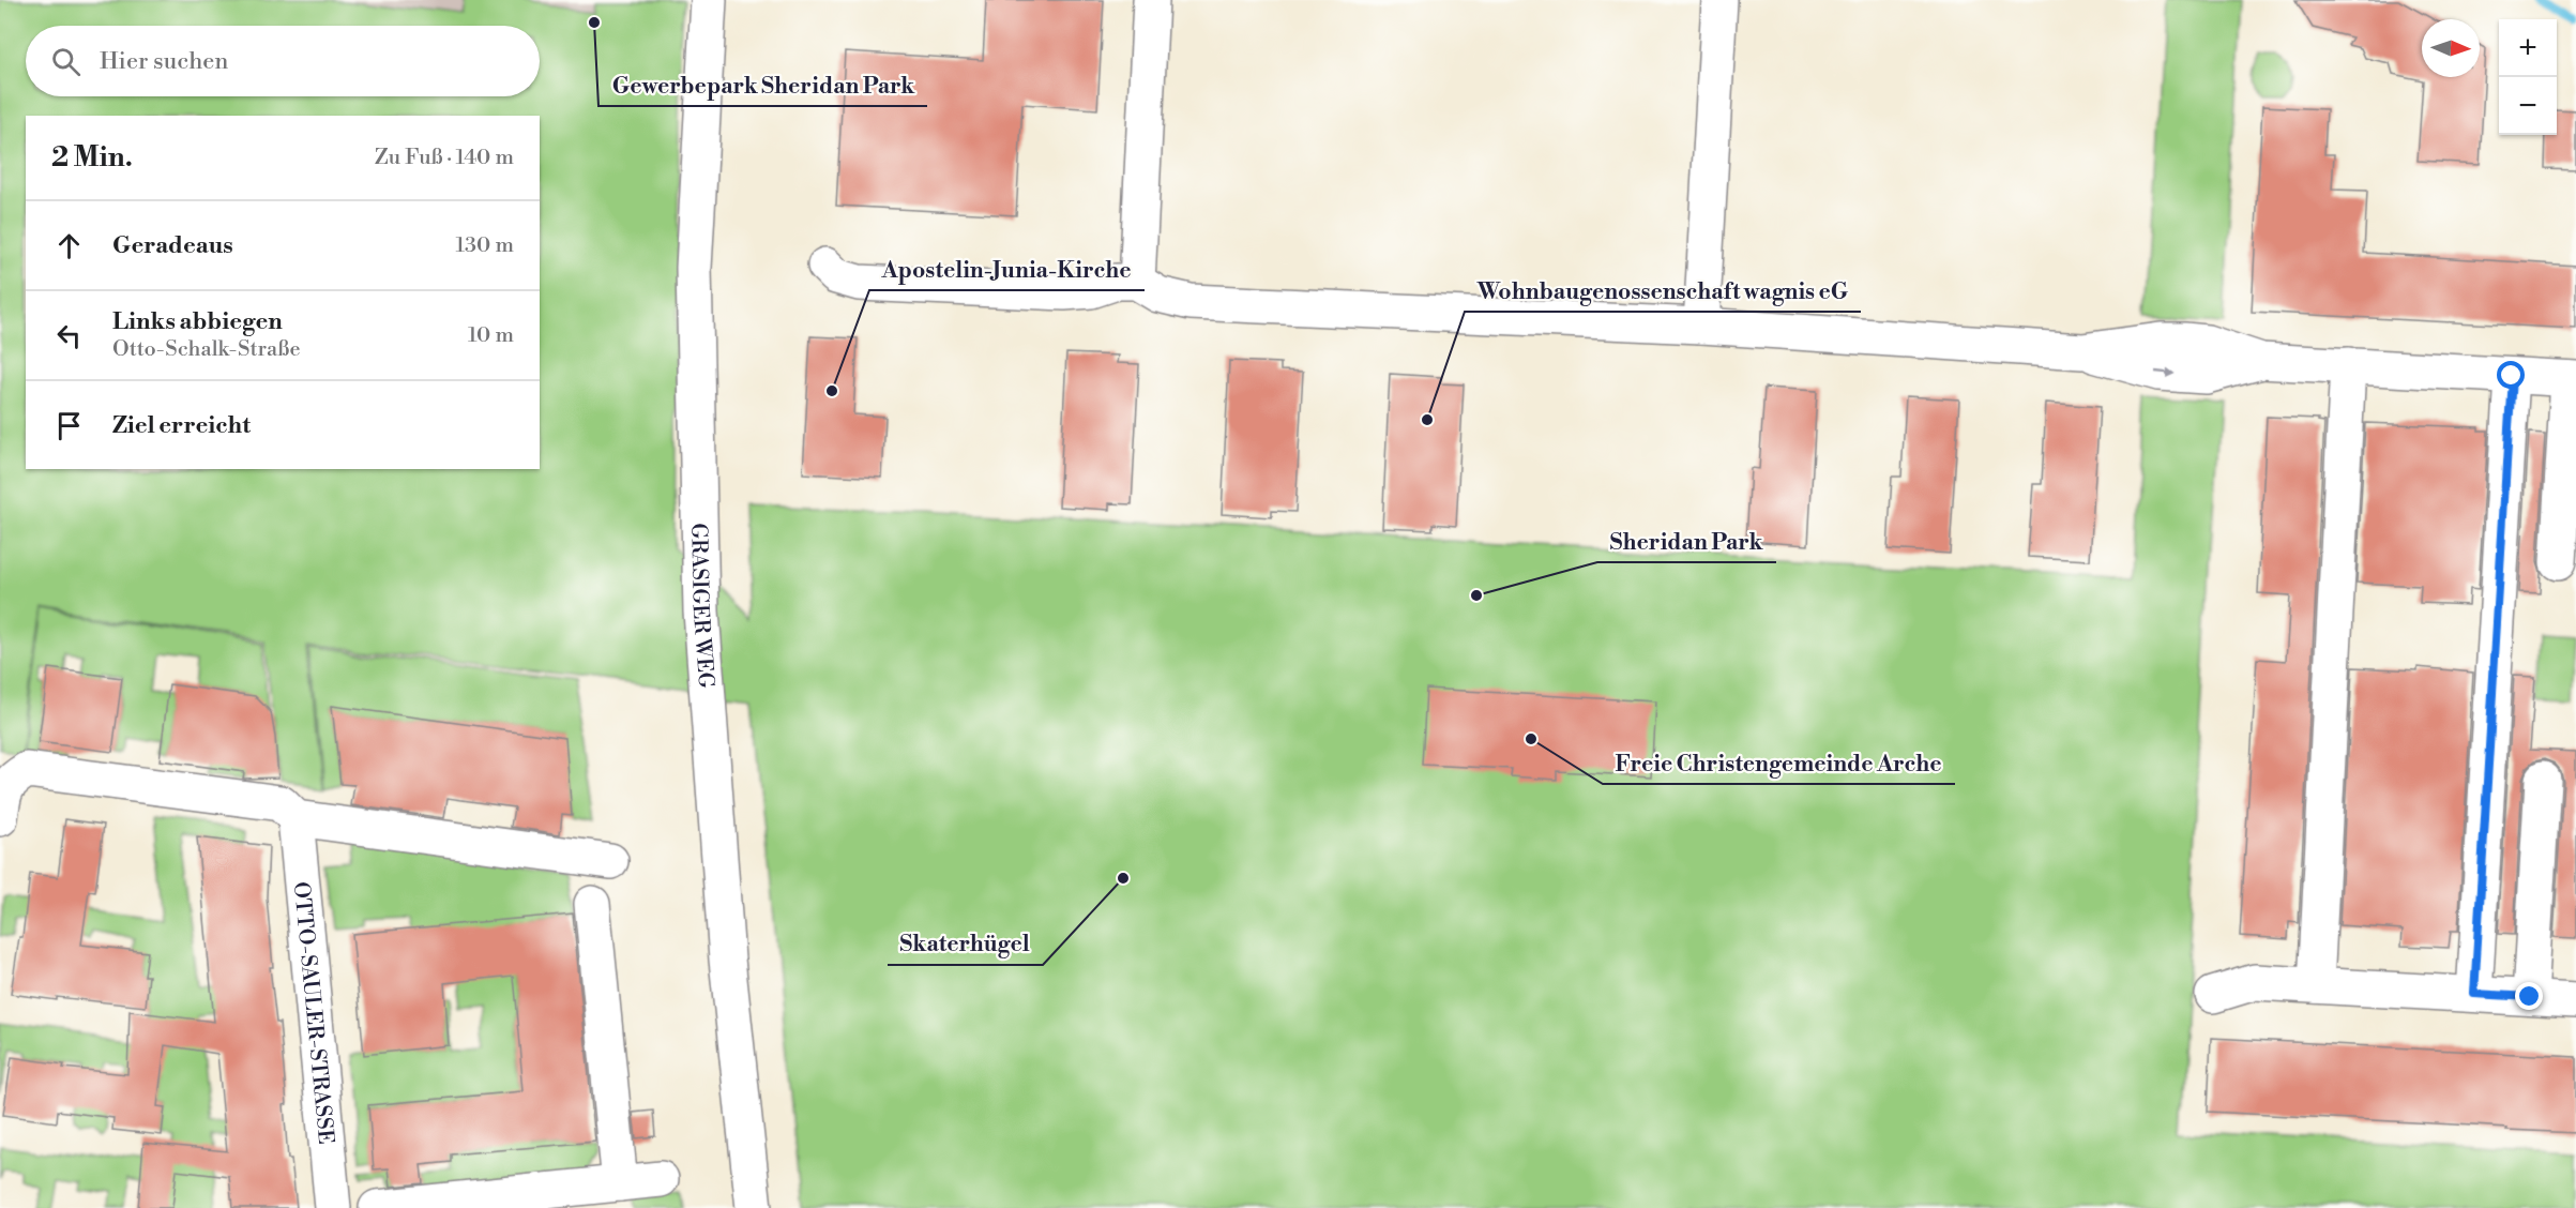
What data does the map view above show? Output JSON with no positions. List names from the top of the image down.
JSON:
{
  "streets": {
    "street": ["GRASIGER WEG", "OTTO-SAULER-STRASSE"]
  },
  "places": [
    "Gewerbepark Sheridan Park",
    "Apostelin-Junia-Kirche",
    "Wohnbaugenossenschaft wagnis eG",
    "Sheridan Park",
    "Freie Christengemeinde Arche",
    "Skaterhügel"
  ],
  "north": "right",
  "page": {
    "map_buttons": ["+", "−"],
    "search": "Hier suchen",
    "heading": ["2 Min.", "Zu Fuß · 140 m"],
    "list": [
      ["Geradeaus", "130 m"],
      ["Links abbiegen", "Otto-Schalk-Straße", "10 m"],
      "Ziel erreicht"
    ]
  }
}
